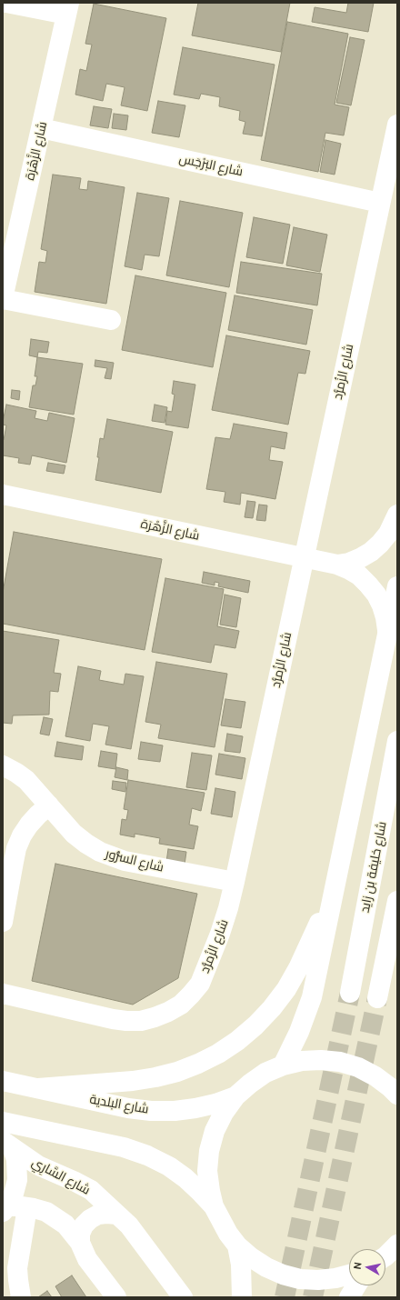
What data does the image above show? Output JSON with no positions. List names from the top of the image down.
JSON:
{
  "streets": {
    "main road": [
      "شارع الزَّهْرَة",
      "شارع البَرْجَس",
      "شارع الزُمرُّد",
      "شارع السُّرُور",
      "شارع خليفة بن زايد",
      "شارع البلدية",
      "شارع السَّارِي"
    ]
  },
  "crossings": [
    ["شارع الزَّهْرَة", "شارع البَرْجَس"],
    ["شارع الزَّهْرَة", "شارع الزُمرُّد"],
    ["شارع البَرْجَس", "شارع الزُمرُّد"],
    ["شارع الزُمرُّد", "شارع السُّرُور"]
  ],
  "north": "left"
}
